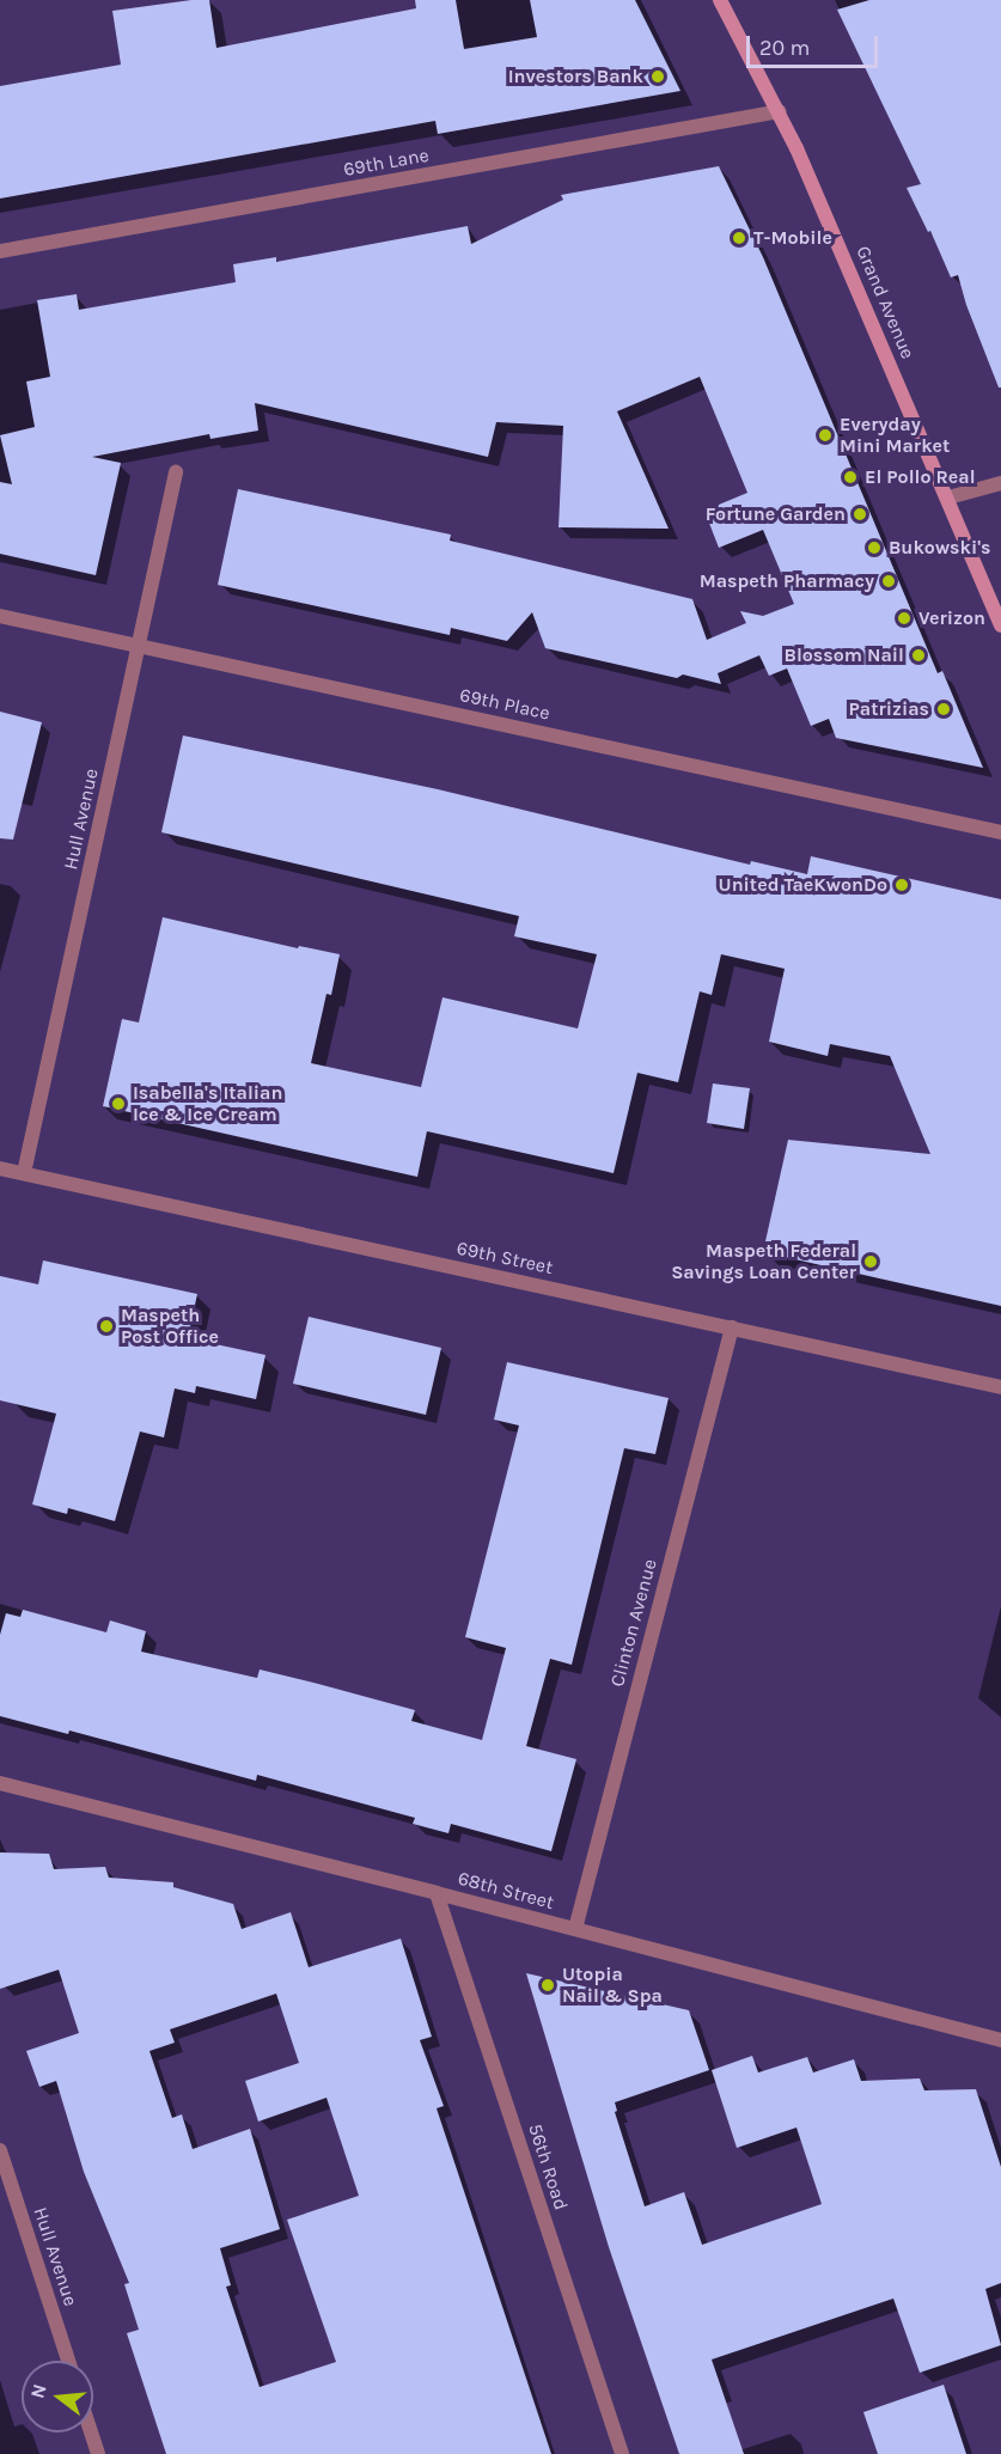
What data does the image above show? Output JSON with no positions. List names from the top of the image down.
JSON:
{
  "streets": {
    "main road": ["Grand Avenue"],
    "street": [
      "69th Lane",
      "69th Place",
      "Hull Avenue",
      "69th Street",
      "Clinton Avenue",
      "68th Street",
      "56th Road"
    ]
  },
  "crossings": [
    ["69th Lane", "Grand Avenue"],
    ["69th Place", "Hull Avenue"],
    ["Hull Avenue", "69th Street"],
    ["69th Street", "Clinton Avenue"],
    ["Clinton Avenue", "68th Street"],
    ["68th Street", "56th Road"]
  ],
  "places": [
    "Investors Bank",
    "T-Mobile",
    "Everyday Mini Market",
    "El Pollo Real",
    "Fortune Garden",
    "Bukowski's",
    "Maspeth Pharmacy",
    "Verizon",
    "Blossom Nail",
    "Patrizias",
    "United TaeKwonDo",
    "Isabella's Italian Ice & Ice Cream",
    "Maspeth Federal Savings Loan Center",
    "Maspeth Post Office",
    "Utopia Nail & Spa"
  ],
  "scale_bar": "20 m",
  "north": "left"
}
